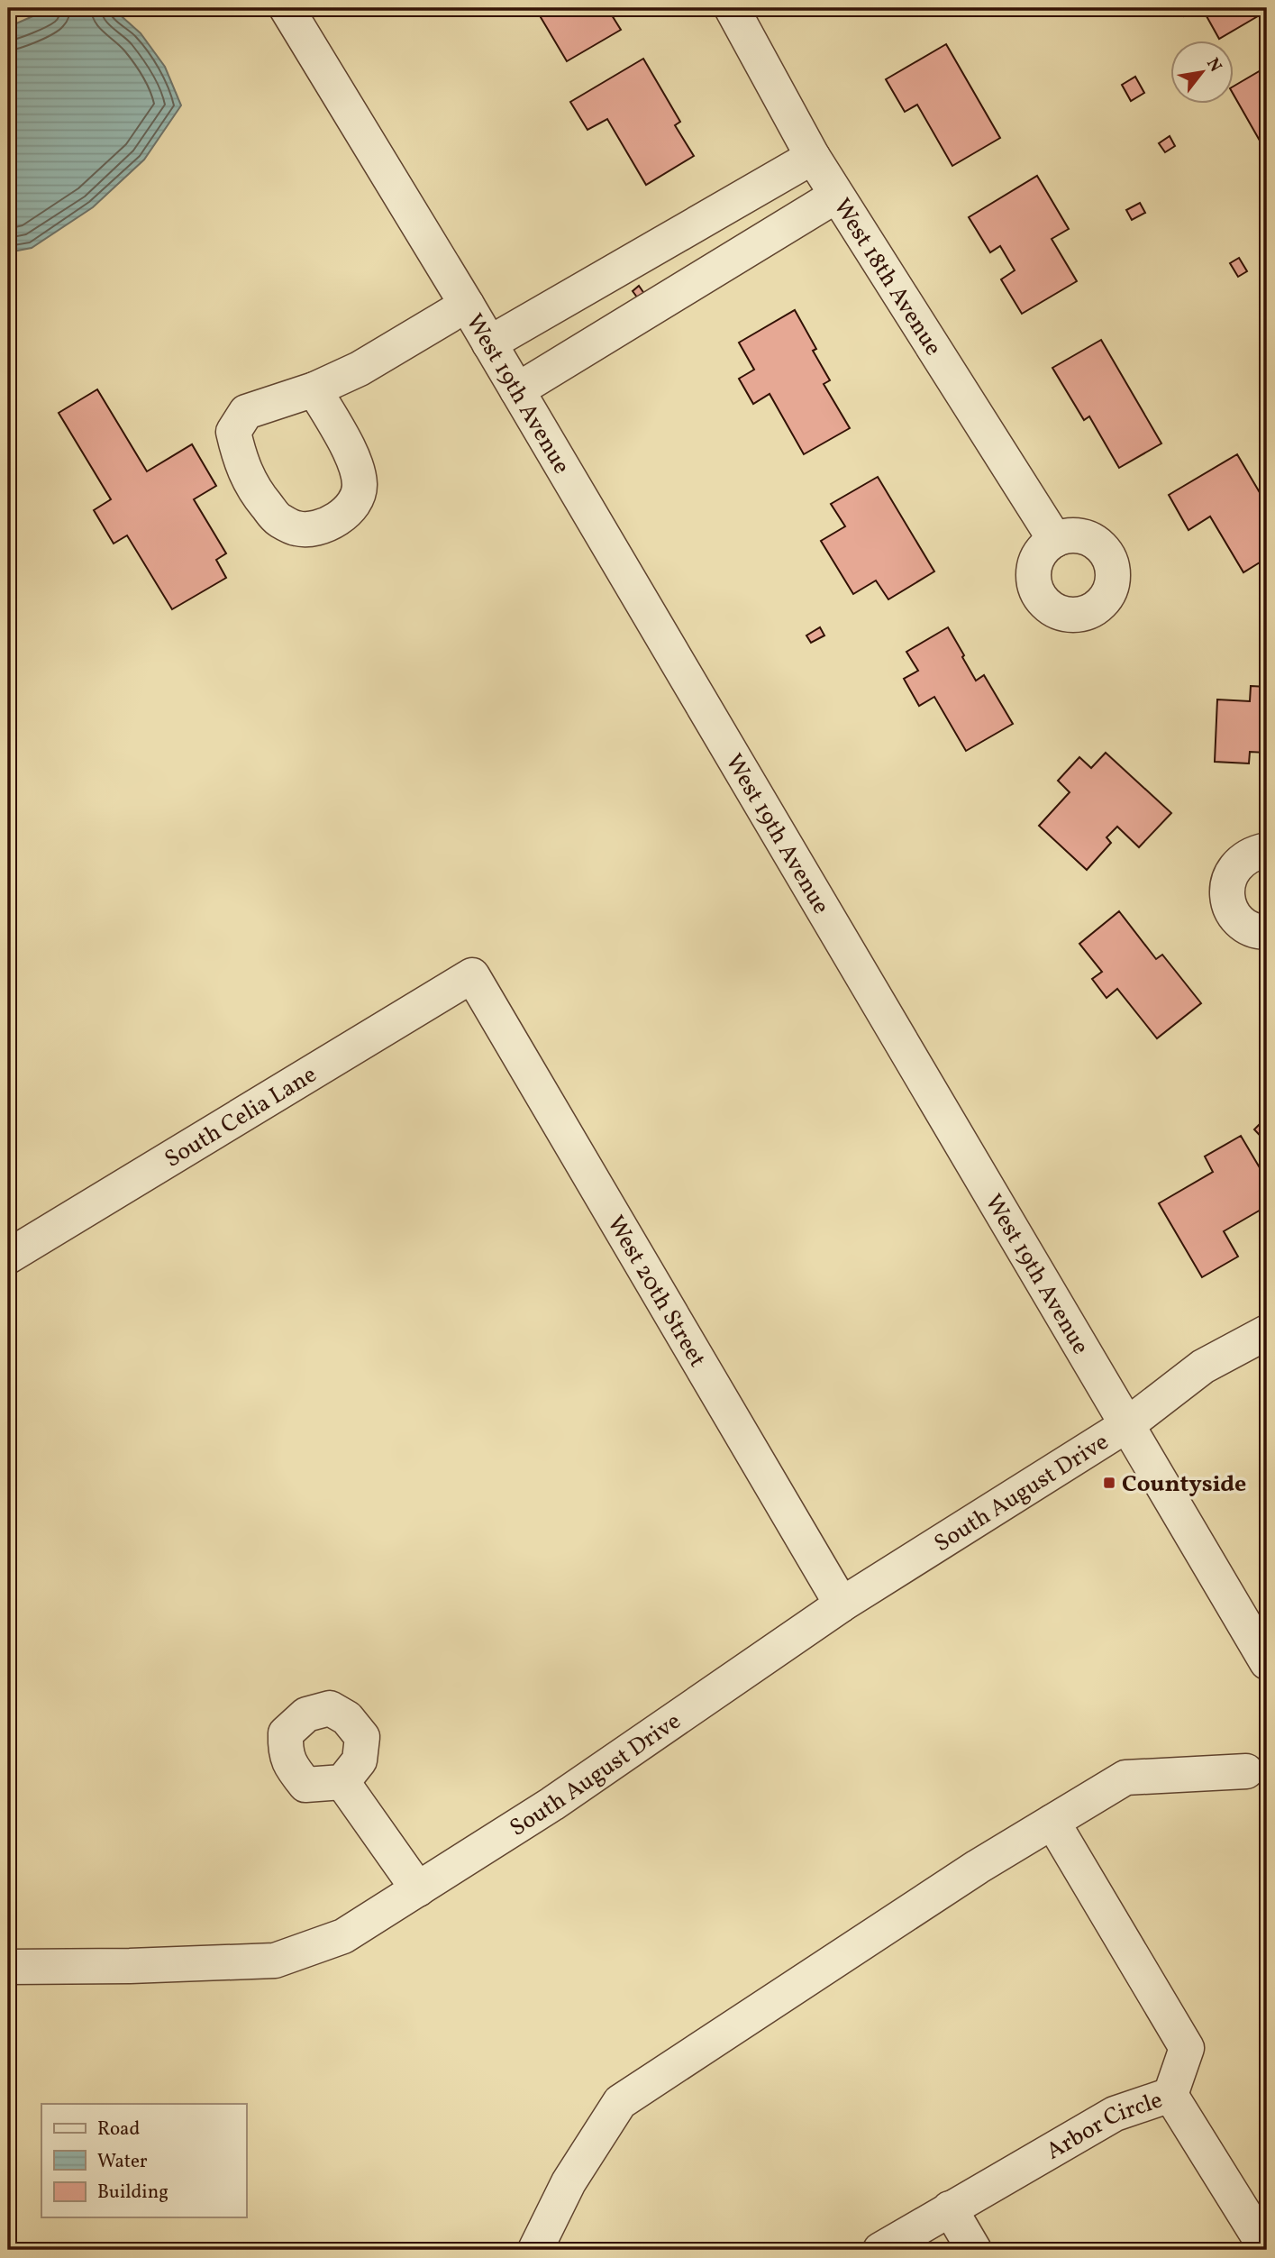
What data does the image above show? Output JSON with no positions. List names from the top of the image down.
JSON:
{
  "streets": {
    "street": [
      "West 18th Avenue",
      "West 19th Avenue",
      "South Celia Lane",
      "West 20th Street",
      "South August Drive",
      "Arbor Circle"
    ]
  },
  "crossings": [
    ["West 19th Avenue", "South August Drive"],
    ["South Celia Lane", "West 20th Street"],
    ["West 20th Street", "South August Drive"]
  ],
  "places": {
    "transit": ["Countyside"]
  },
  "legend": ["Road", "Water", "Building"],
  "north": "top right"
}
